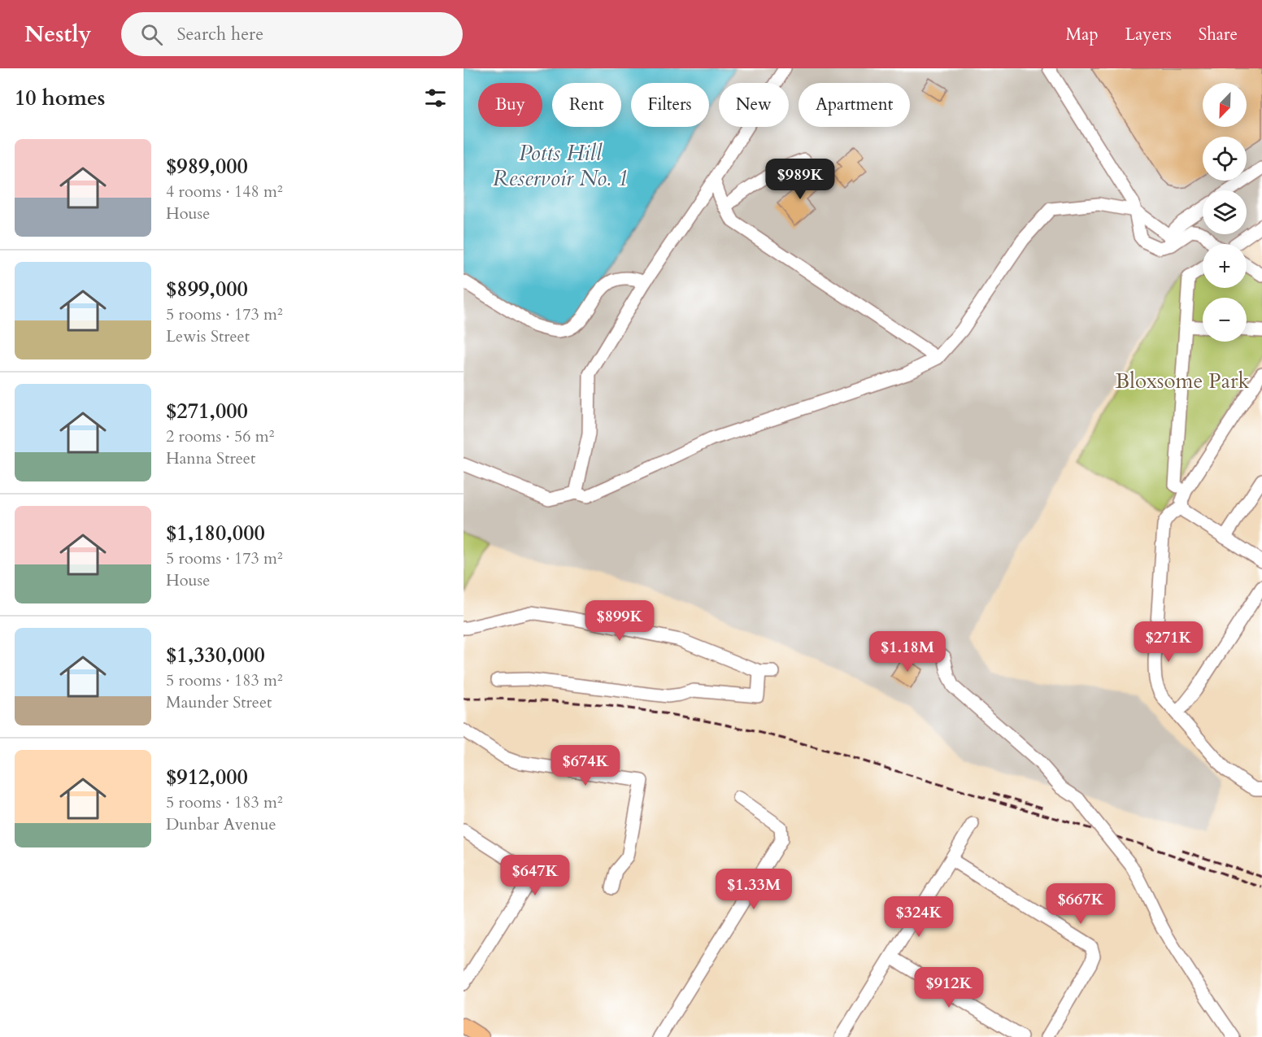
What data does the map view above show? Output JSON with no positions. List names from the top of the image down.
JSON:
{
  "water": ["Potts Hill Reservoir No. 1"],
  "parks": ["Bloxsome Park"],
  "north": "bottom left",
  "page": {
    "header": "Nestly",
    "search": "Search here",
    "nav": ["Map", "Layers", "Share"],
    "heading": "10 homes",
    "map_buttons": ["+", "−"],
    "chip": [
      "Buy",
      "Rent",
      "Filters",
      "New",
      "Apartment"
    ],
    "list": [
      {
        "name": "$989,000",
        "note": "4 rooms · 148 m² · House"
      },
      {
        "name": "$899,000",
        "note": "5 rooms · 173 m² · Lewis Street"
      },
      {
        "name": "$271,000",
        "note": "2 rooms · 56 m² · Hanna Street"
      },
      {
        "name": "$1,180,000",
        "note": "5 rooms · 173 m² · House"
      },
      {
        "name": "$1,330,000",
        "note": "5 rooms · 183 m² · Maunder Street"
      },
      {
        "name": "$912,000",
        "note": "5 rooms · 183 m² · Dunbar Avenue"
      }
    ],
    "price": [
      "$989K",
      "$899K",
      "$271K",
      "$1.18M",
      "$674K",
      "$647K",
      "$1.33M",
      "$667K",
      "$324K",
      "$912K"
    ]
  }
}
